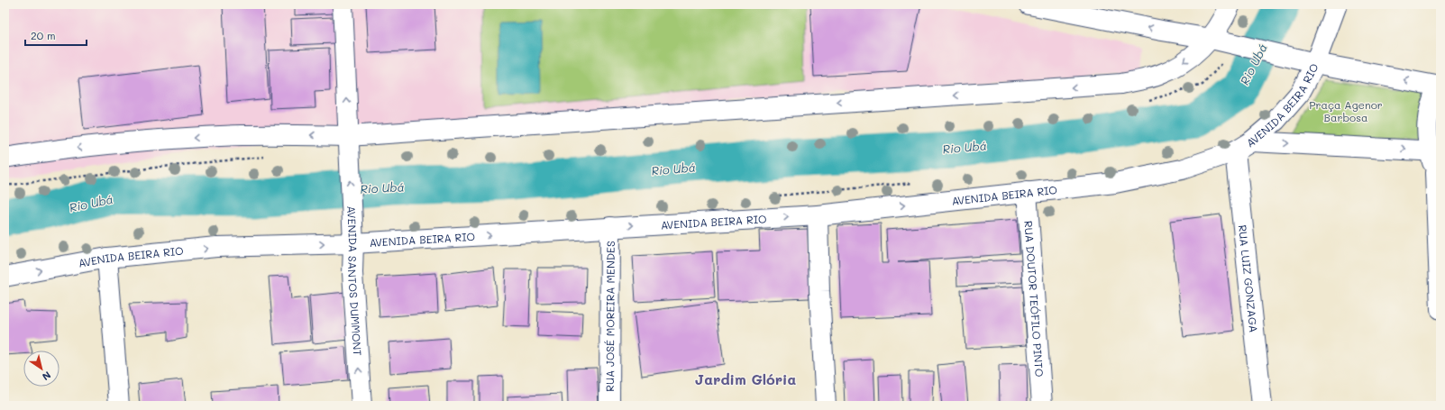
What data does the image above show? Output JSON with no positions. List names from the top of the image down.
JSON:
{
  "streets": {
    "main road": [
      "AVENIDA BEIRA RIO",
      "RUA LUIZ GONZAGA",
      "AVENIDA SANTOS DUMMONT",
      "RUA DOUTOR TEÓFILO PINTO",
      "RUA JOSÉ MOREIRA MENDES"
    ]
  },
  "crossings": [
    ["AVENIDA BEIRA RIO", "RUA LUIZ GONZAGA"],
    ["AVENIDA BEIRA RIO", "AVENIDA SANTOS DUMMONT"],
    ["AVENIDA BEIRA RIO", "RUA DOUTOR TEÓFILO PINTO"],
    ["AVENIDA BEIRA RIO", "RUA JOSÉ MOREIRA MENDES"]
  ],
  "one_way": ["AVENIDA SANTOS DUMMONT"],
  "districts": ["Jardim Glória"],
  "water": ["Rio Ubá"],
  "parks": ["Praça Agenor Barbosa"],
  "scale_bar": "20 m",
  "north": "bottom right"
}
